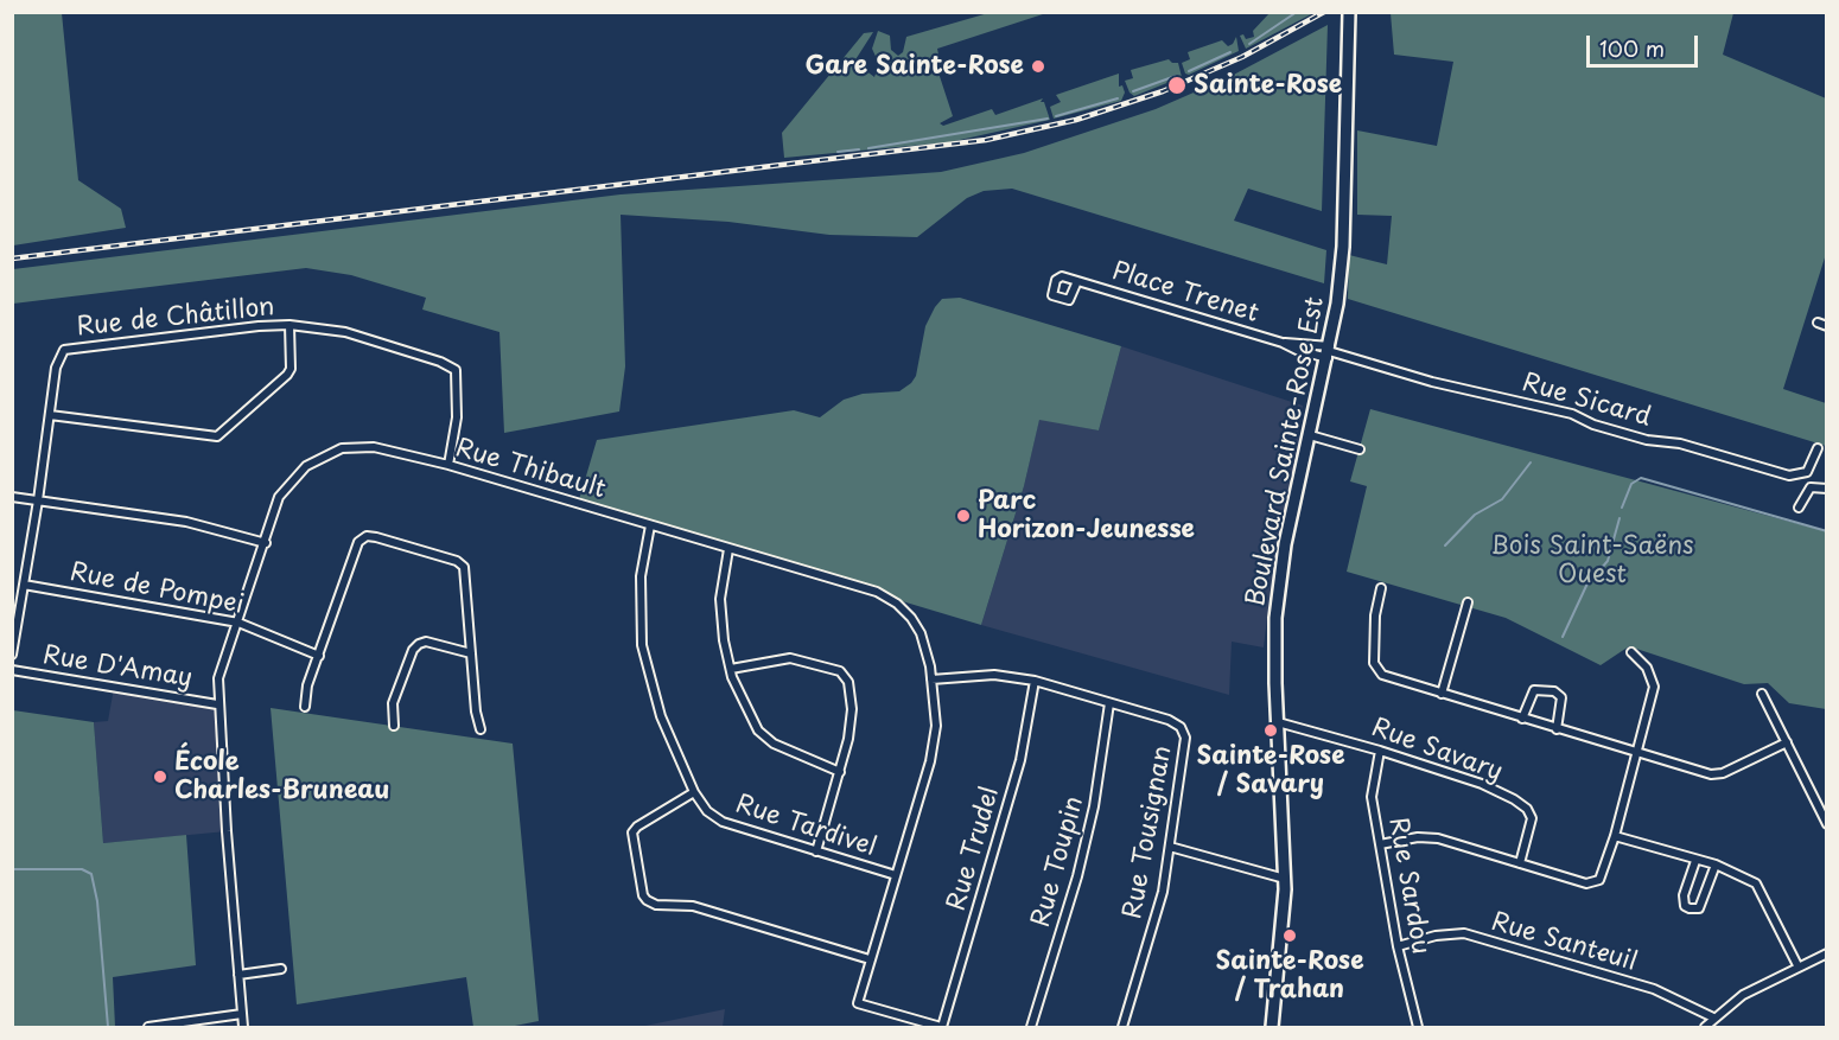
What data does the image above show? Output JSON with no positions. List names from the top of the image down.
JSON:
{
  "streets": {
    "street": [
      "Place Trenet",
      "Rue de Châtillon",
      "Rue Sicard",
      "Boulevard Sainte-Rose Est",
      "Rue Thibault",
      "Rue de Pompei",
      "Rue D'Amay",
      "Rue Savary",
      "Rue Tardivel",
      "Rue Tousignan",
      "Rue Trudel",
      "Rue Toupin",
      "Rue Sardou",
      "Rue Santeuil"
    ]
  },
  "crossings": [
    ["Place Trenet", "Rue Sicard"],
    ["Place Trenet", "Boulevard Sainte-Rose Est"],
    ["Rue de Châtillon", "Rue Thibault"],
    ["Rue de Châtillon", "Rue de Pompei"],
    ["Rue Sicard", "Boulevard Sainte-Rose Est"],
    ["Boulevard Sainte-Rose Est", "Rue Savary"],
    ["Rue Thibault", "Rue de Pompei"],
    ["Rue Thibault", "Rue D'Amay"],
    ["Rue Thibault", "Rue Tardivel"],
    ["Rue Thibault", "Rue Tousignan"],
    ["Rue Thibault", "Rue Trudel"],
    ["Rue Savary", "Rue Sardou"],
    ["Rue Tousignan", "Rue Trudel"],
    ["Rue Tousignan", "Rue Toupin"],
    ["Rue Sardou", "Rue Santeuil"]
  ],
  "parks": ["Bois Saint-Saëns Ouest"],
  "places": [
    "Gare Sainte-Rose",
    "Sainte-Rose",
    "Parc Horizon-Jeunesse",
    "Sainte-Rose / Savary",
    "École Charles-Bruneau",
    "Sainte-Rose / Trahan"
  ],
  "scale_bar": "100 m"
}
